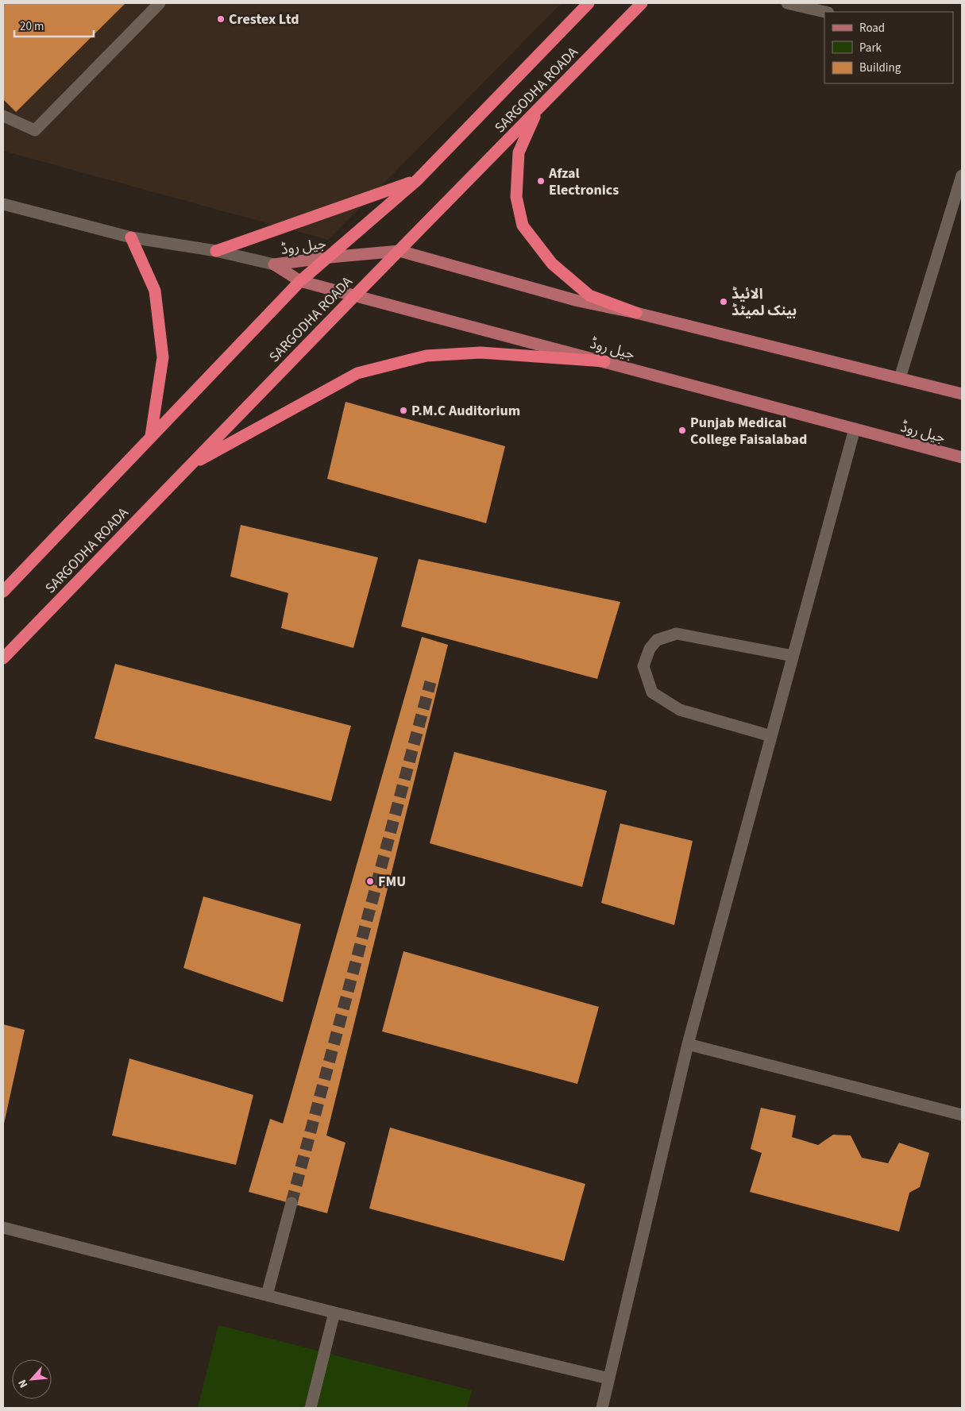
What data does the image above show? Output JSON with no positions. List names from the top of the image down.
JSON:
{
  "streets": {
    "highway": ["SARGODHA ROADA"],
    "main road": ["جیل روڈ"]
  },
  "crossings": [
    ["SARGODHA ROADA", "جیل روڈ"]
  ],
  "places": [
    "Crestex Ltd",
    "Afzal Electronics",
    "الائیڈ بینک لمیٹڈ",
    "P.M.C Auditorium",
    "Punjab Medical College Faisalabad",
    "FMU"
  ],
  "legend": ["Road", "Park", "Building"],
  "scale_bar": "20 m",
  "north": "bottom left"
}
